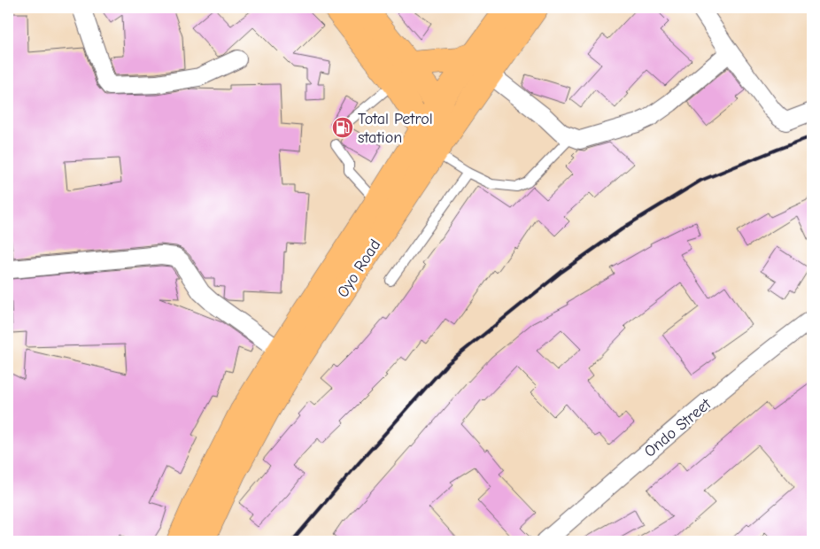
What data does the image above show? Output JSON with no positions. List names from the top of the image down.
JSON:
{
  "streets": {
    "main road": ["Oyo Road"],
    "street": ["Ondo Street"]
  },
  "places": {
    "fuel station": ["Total Petrol station"]
  }
}
